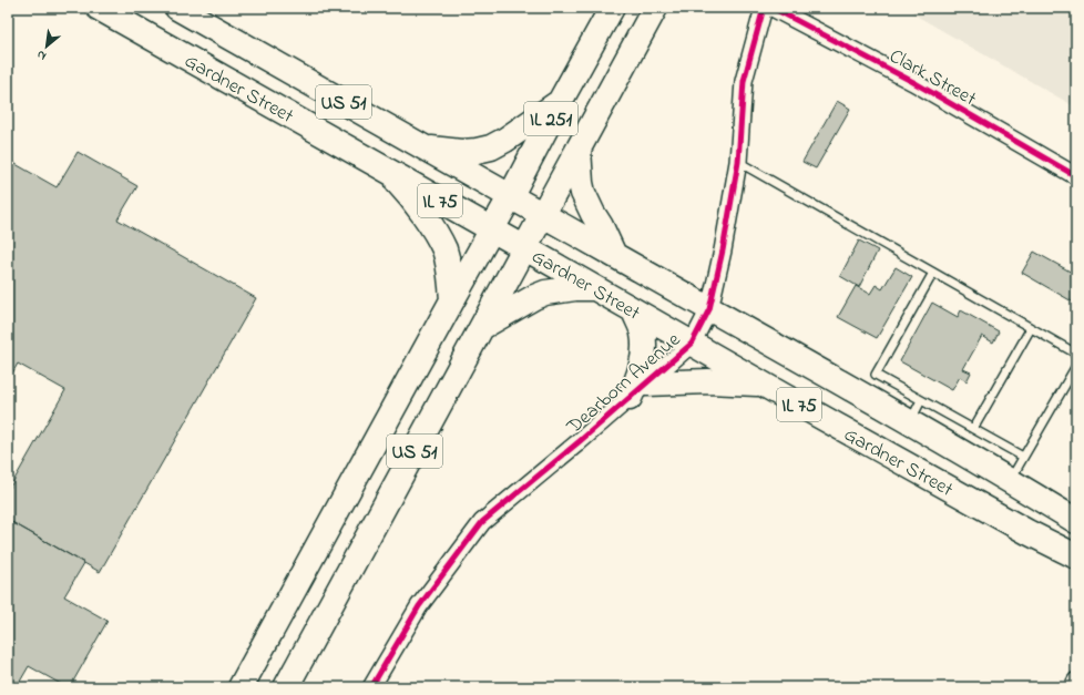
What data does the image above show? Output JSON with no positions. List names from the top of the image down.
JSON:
{
  "streets": {
    "main road": [
      "Gardner Street",
      "US 51",
      "IL 251",
      "IL 75"
    ],
    "street": ["Clark Street", "Dearborn Avenue"]
  },
  "crossings": [
    ["Gardner Street", "US 51"],
    ["Gardner Street", "IL 251"],
    ["Gardner Street", "Dearborn Avenue"],
    ["US 51", "IL 251"]
  ],
  "north": "bottom left"
}
